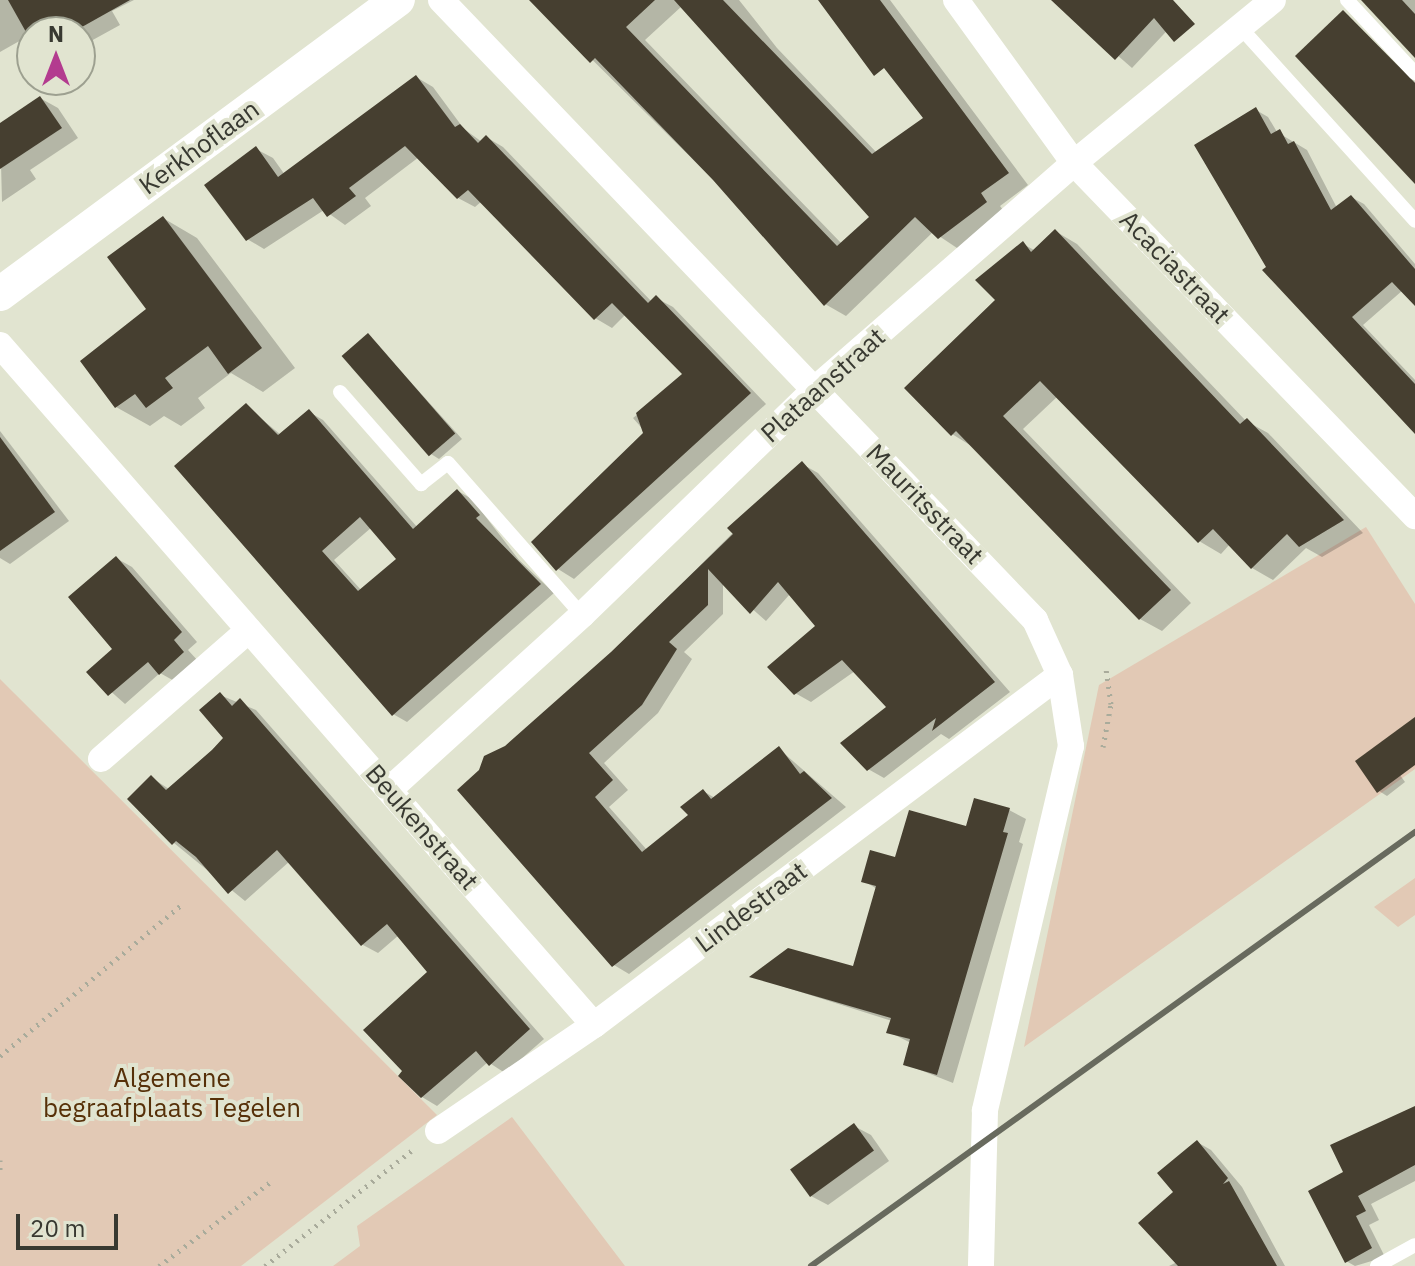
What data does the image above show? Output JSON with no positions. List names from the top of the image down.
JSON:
{
  "streets": {
    "street": [
      "Kerkhoflaan",
      "Acaciastraat",
      "Plataanstraat",
      "Mauritsstraat",
      "Beukenstraat",
      "Lindestraat"
    ]
  },
  "crossings": [
    ["Acaciastraat", "Plataanstraat"],
    ["Plataanstraat", "Mauritsstraat"],
    ["Plataanstraat", "Beukenstraat"],
    ["Mauritsstraat", "Lindestraat"],
    ["Beukenstraat", "Lindestraat"]
  ],
  "parks": ["Algemene begraafplaats Tegelen"],
  "scale_bar": "20 m",
  "north": "top"
}
